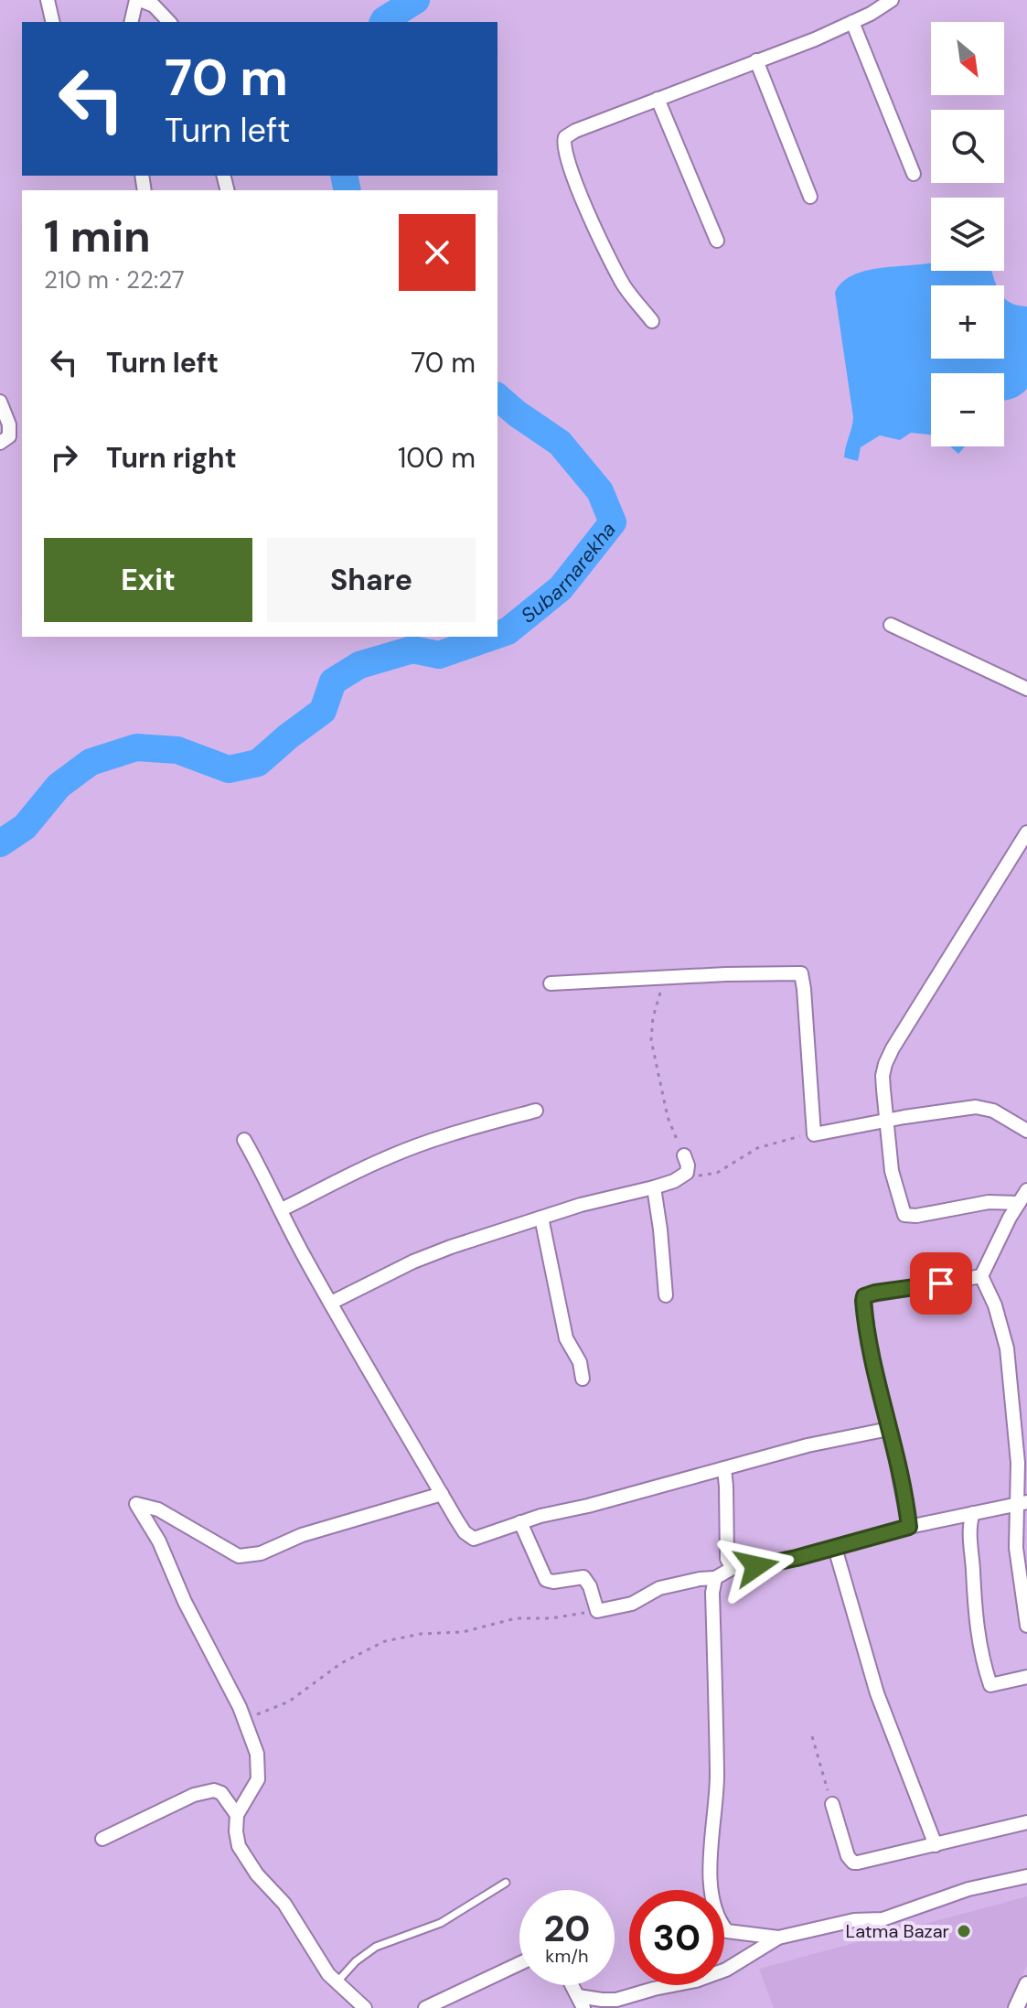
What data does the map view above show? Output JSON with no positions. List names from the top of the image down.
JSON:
{
  "water": ["Subarnarekha"],
  "places": ["Latma Bazar"],
  "north": "bottom right",
  "page": {
    "map_buttons": ["+", "−"],
    "turn": ["70 m", "Turn left"],
    "heading": ["1 min", "210 m · 22:27"],
    "list": [
      {
        "name": "Turn left",
        "value": "70 m"
      },
      {
        "name": "Turn right",
        "value": "100 m"
      }
    ],
    "buttons": ["Exit", "Share"],
    "speed": "20 km/h",
    "limit": "30"
  }
}
